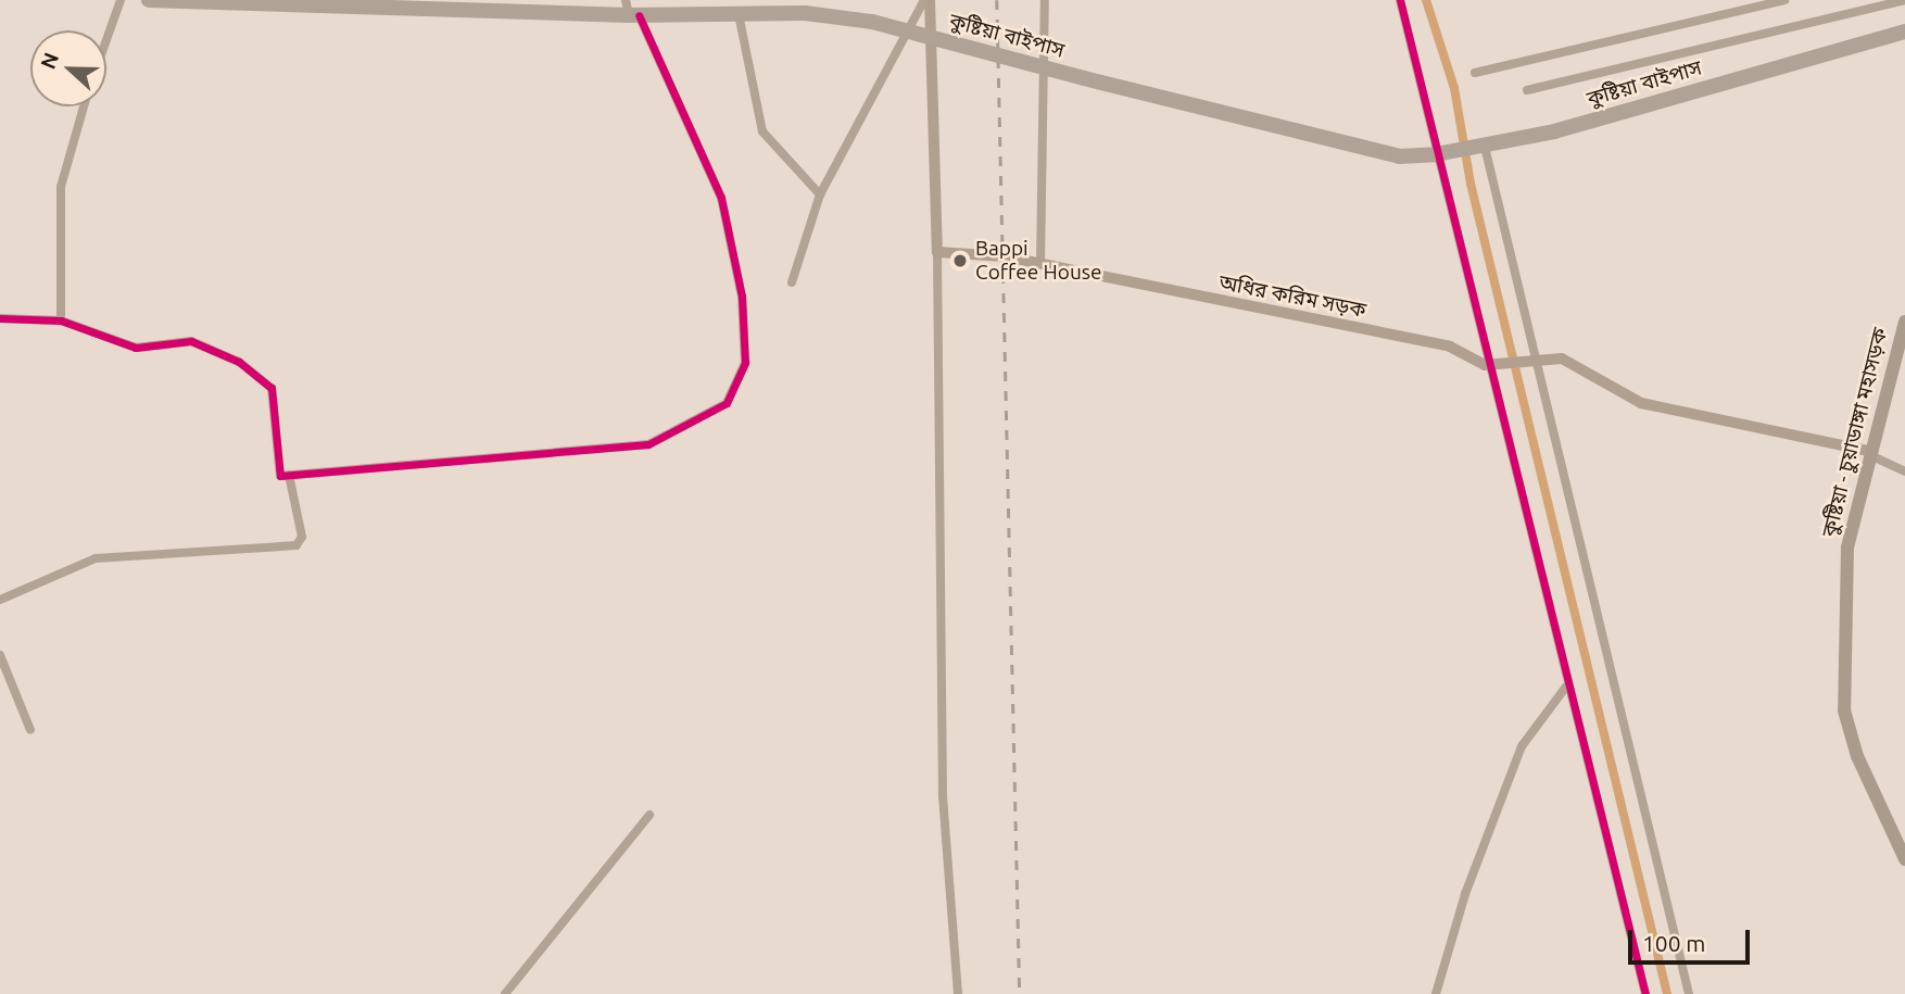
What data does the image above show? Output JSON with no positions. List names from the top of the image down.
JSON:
{
  "streets": {
    "highway": ["কুষ্টিয়া বাইপাস"],
    "main road": ["অধির করিম সড়ক", "কুষ্টিয়া - চুয়াডাঙ্গা মহাসড়ক"]
  },
  "places": ["Bappi Coffee House"],
  "scale_bar": "100 m",
  "north": "left"
}
